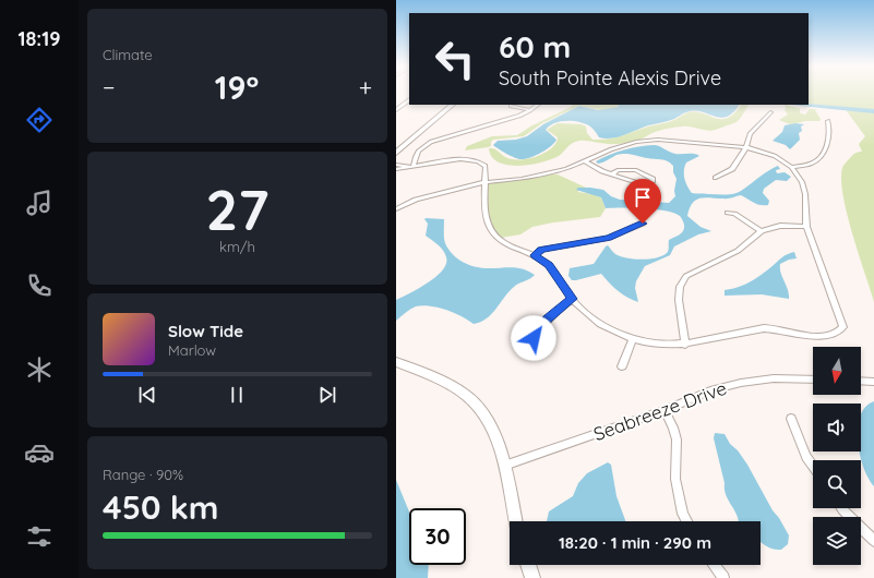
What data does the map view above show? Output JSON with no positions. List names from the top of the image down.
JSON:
{
  "streets": {
    "street": ["Seabreeze Drive"]
  },
  "north": "bottom",
  "page": {
    "tabs": "18:19",
    "tile": [
      "Climate",
      ["27", "km/h"],
      ["Range · 90%", "450 km"]
    ],
    "turn": ["60 m", "South Pointe Alexis Drive"],
    "heat": ["−", "19°", "+"],
    "song": ["Slow Tide", "Marlow"],
    "limit": "30",
    "trip": "18:20 · 1 min · 290 m"
  }
}
